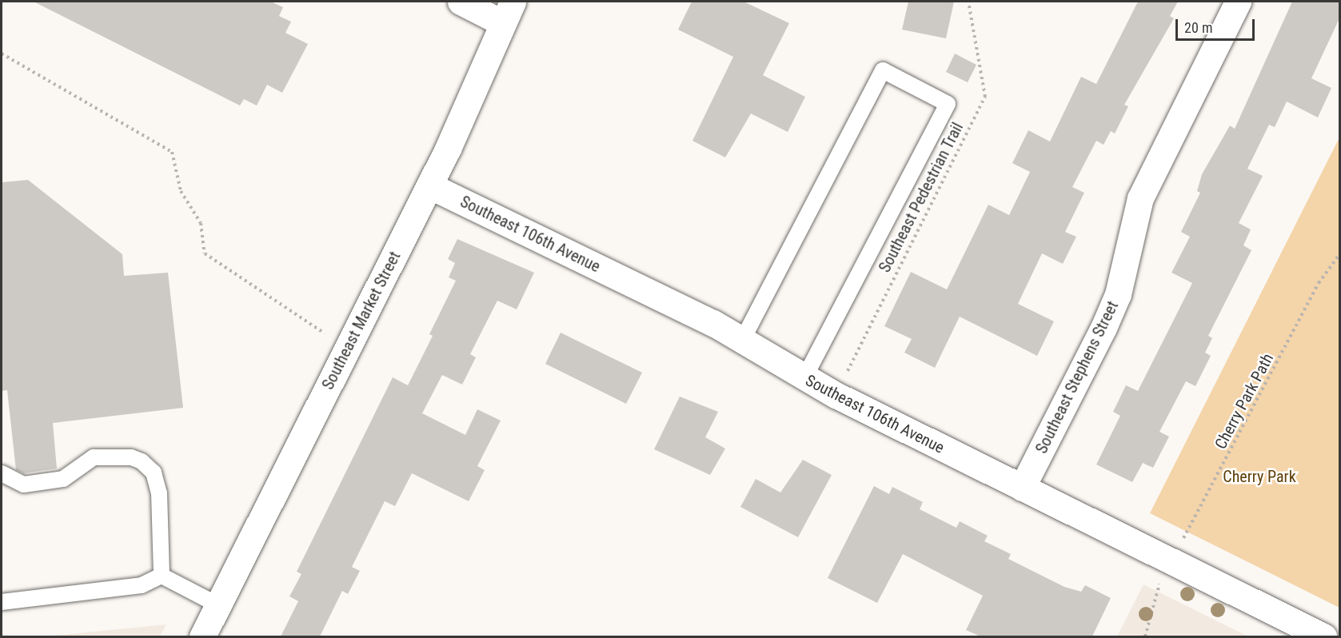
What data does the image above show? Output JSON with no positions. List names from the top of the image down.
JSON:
{
  "streets": {
    "street": ["Southeast 106th Avenue", "Southeast Market Street", "Southeast Stephens Street"],
    "path": ["Southeast Pedestrian Trail", "Cherry Park Path"]
  },
  "crossings": [
    ["Southeast Pedestrian Trail", "Southeast 106th Avenue"],
    ["Southeast 106th Avenue", "Southeast Market Street"],
    ["Southeast 106th Avenue", "Southeast Stephens Street"],
    ["Southeast 106th Avenue", "Cherry Park Path"]
  ],
  "parks": ["Cherry Park"],
  "scale_bar": "20 m"
}
